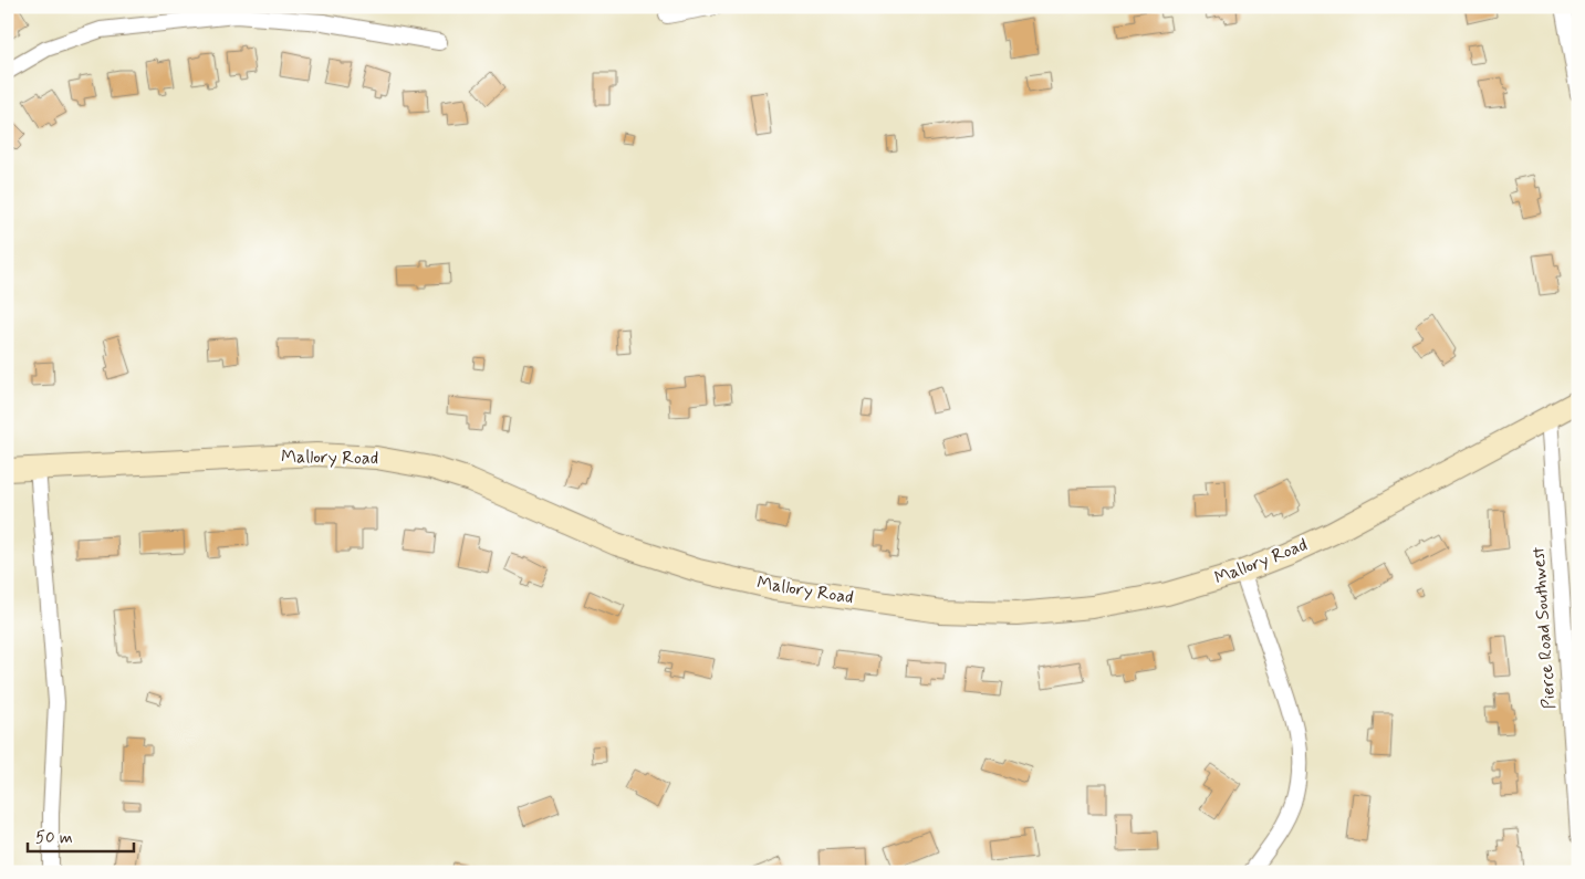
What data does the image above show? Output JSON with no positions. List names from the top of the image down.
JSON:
{
  "streets": {
    "street": ["Mallory Road", "Pierce Road Southwest"]
  },
  "crossings": [
    ["Mallory Road", "Pierce Road Southwest"]
  ],
  "scale_bar": "50 m"
}
